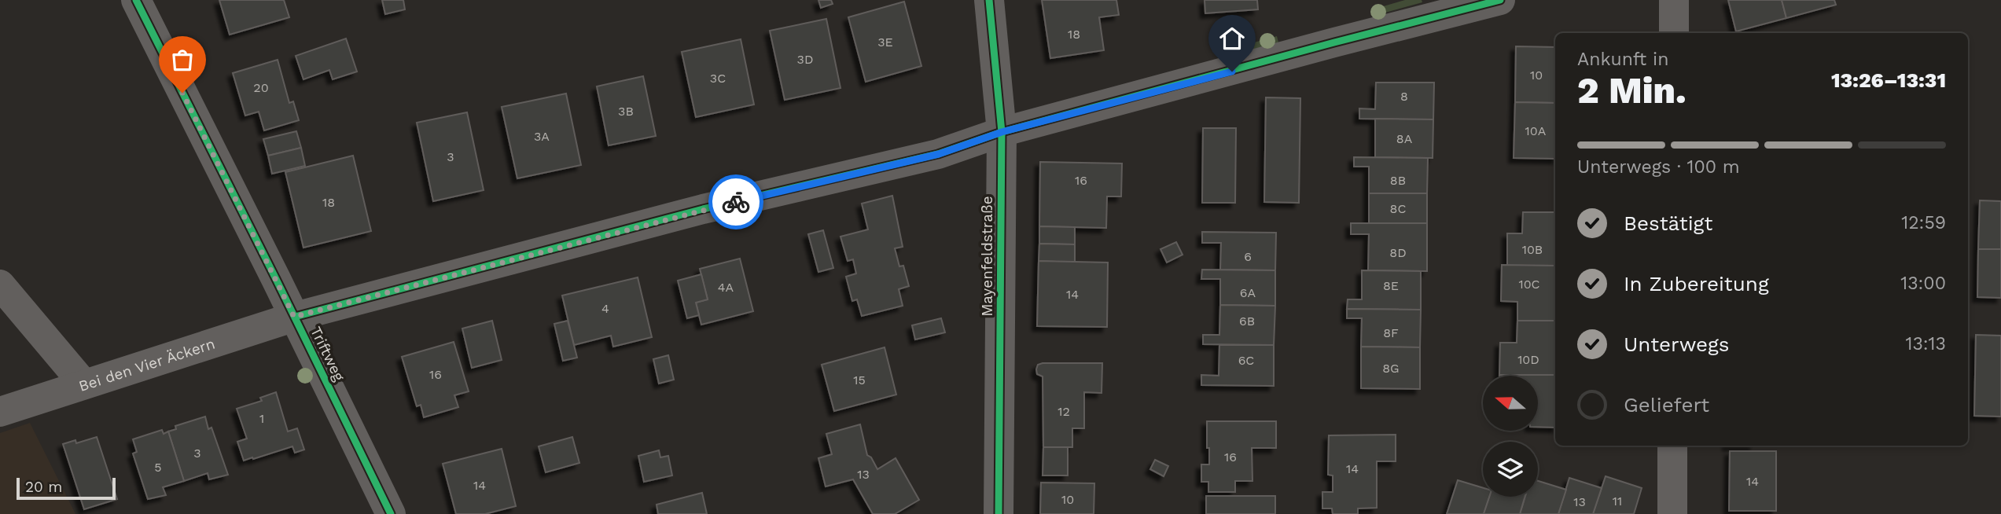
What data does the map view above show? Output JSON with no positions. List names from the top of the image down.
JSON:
{
  "streets": {
    "street": ["Mayenfeldstraße", "Triftweg", "Bei den Vier Äckern"]
  },
  "crossings": [
    ["Mayenfeldstraße", "Bei den Vier Äckern"],
    ["Triftweg", "Bei den Vier Äckern"]
  ],
  "house_numbers": [
    "18",
    "3E",
    "3D",
    "10",
    "3C",
    "20",
    "8",
    "3B",
    "10A",
    "3A",
    "8A",
    "3",
    "16",
    "8B",
    "18",
    "8C",
    "10B",
    "8D",
    "6",
    "10C",
    "8E",
    "4A",
    "6A",
    "14",
    "4",
    "6B",
    "8F",
    "10D",
    "6C",
    "8G",
    "16",
    "15",
    "12",
    "1",
    "3",
    "16",
    "5",
    "14",
    "13",
    "14",
    "14",
    "10",
    "11",
    "13"
  ],
  "scale_bar": "20 m",
  "north": "left",
  "page": {
    "heading": ["2 Min.", "Ankunft in", "13:26–13:31"],
    "bar": "Unterwegs · 100 m",
    "list": [
      ["Bestätigt", "12:59"],
      ["In Zubereitung", "13:00"],
      ["Unterwegs", "13:13"],
      "Geliefert"
    ],
    "scale": "20 m"
  }
}
